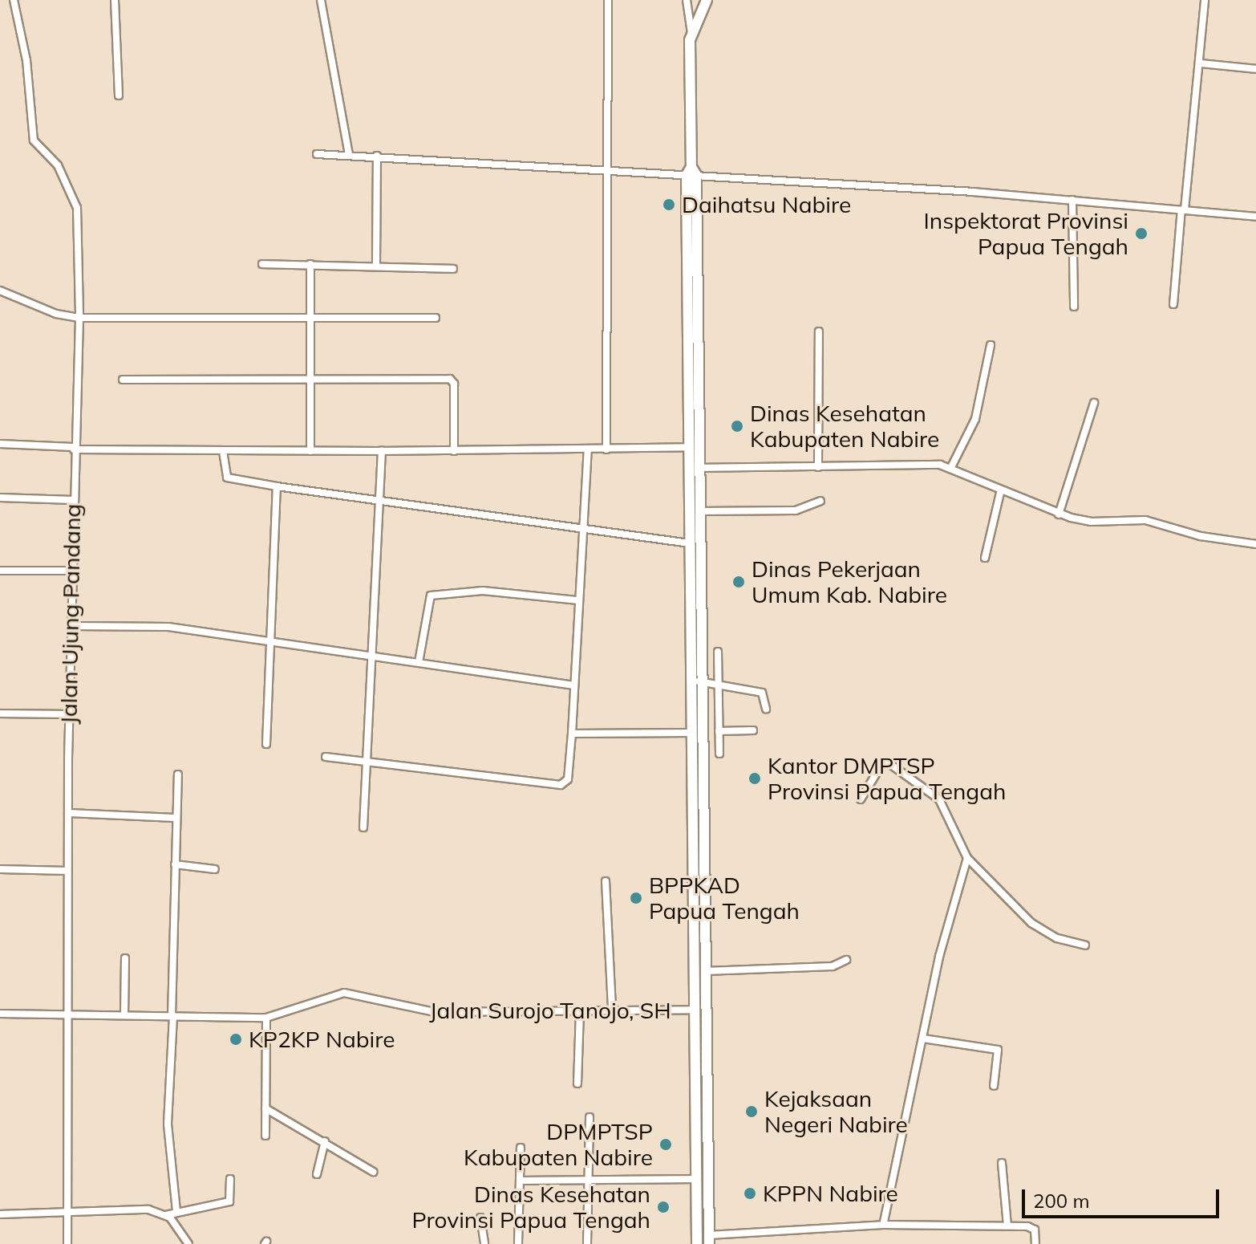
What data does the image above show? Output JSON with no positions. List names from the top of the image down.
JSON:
{
  "streets": {
    "street": ["Jalan Ujung Pandang", "Jalan Surojo Tanojo, SH"]
  },
  "crossings": [
    ["Jalan Ujung Pandang", "Jalan Surojo Tanojo, SH"]
  ],
  "places": [
    "Daihatsu Nabire",
    "Inspektorat Provinsi Papua Tengah",
    "Dinas Kesehatan Kabupaten Nabire",
    "Dinas Pekerjaan Umum Kab. Nabire",
    "Kantor DMPTSP Provinsi Papua Tengah",
    "BPPKAD Papua Tengah",
    "KP2KP Nabire",
    "Kejaksaan Negeri Nabire",
    "DPMPTSP Kabupaten Nabire",
    "KPPN Nabire",
    "Dinas Kesehatan Provinsi Papua Tengah"
  ],
  "scale_bar": "200 m"
}
